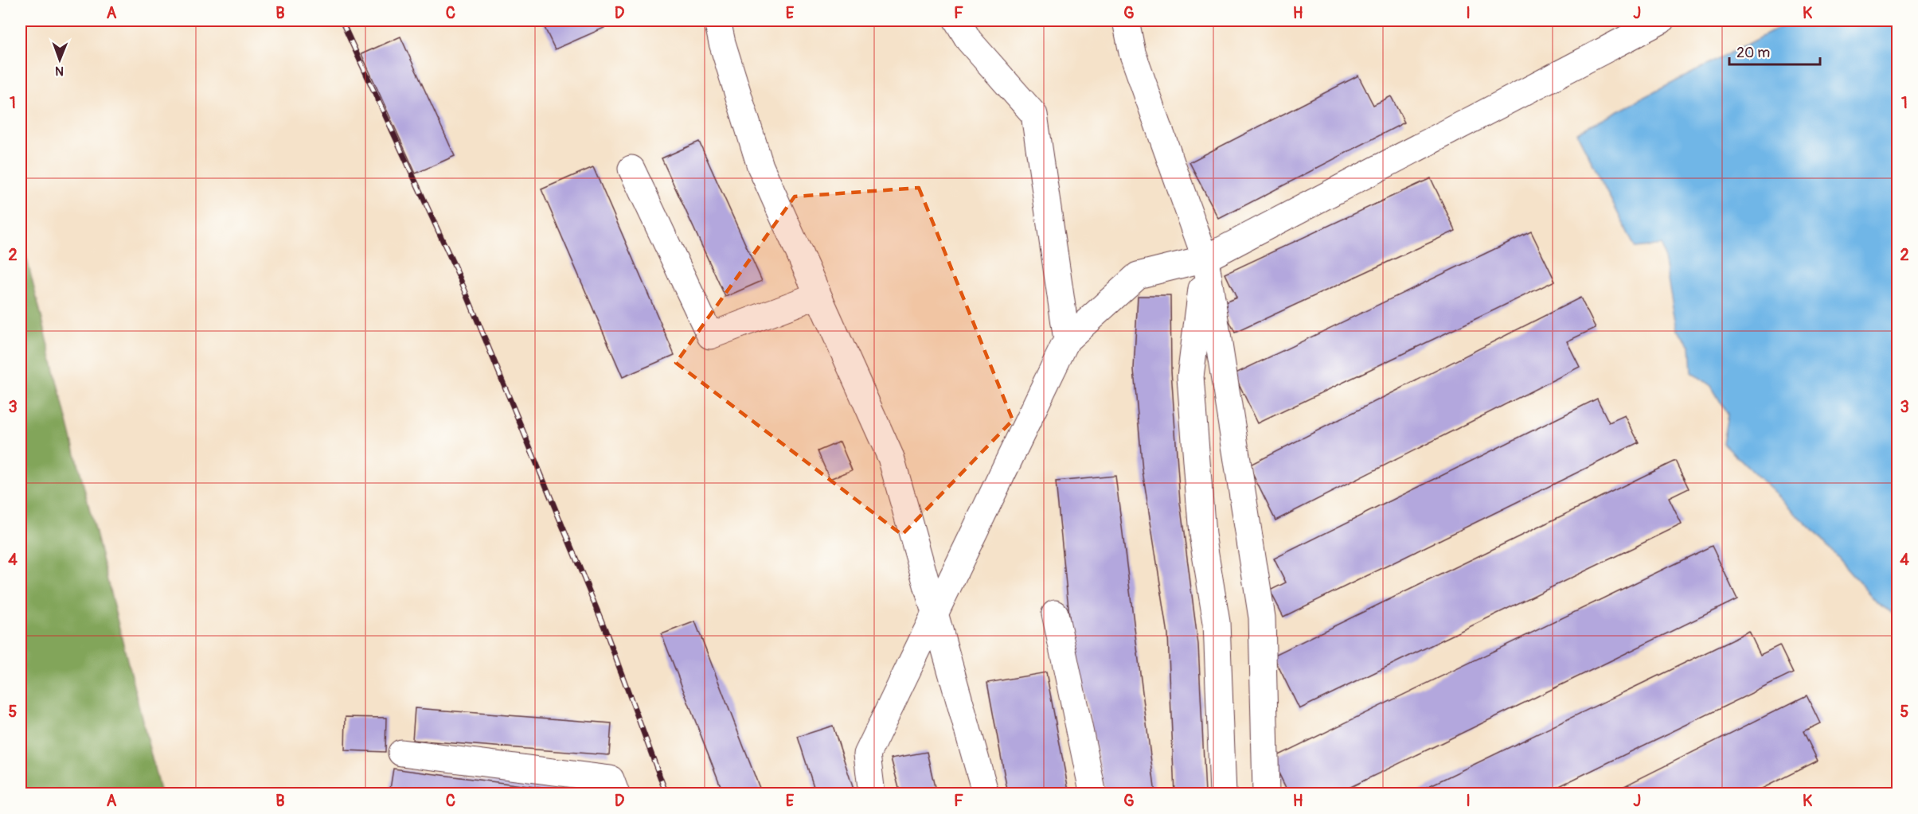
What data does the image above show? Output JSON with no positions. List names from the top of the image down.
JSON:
{
  "scale_bar": "20 m",
  "north": "bottom",
  "grid": {
    "columns": [
      "A",
      "B",
      "C",
      "D",
      "E",
      "F",
      "G",
      "H",
      "I",
      "J",
      "K"
    ],
    "rows": [
      "1",
      "2",
      "3",
      "4",
      "5"
    ]
  }
}
